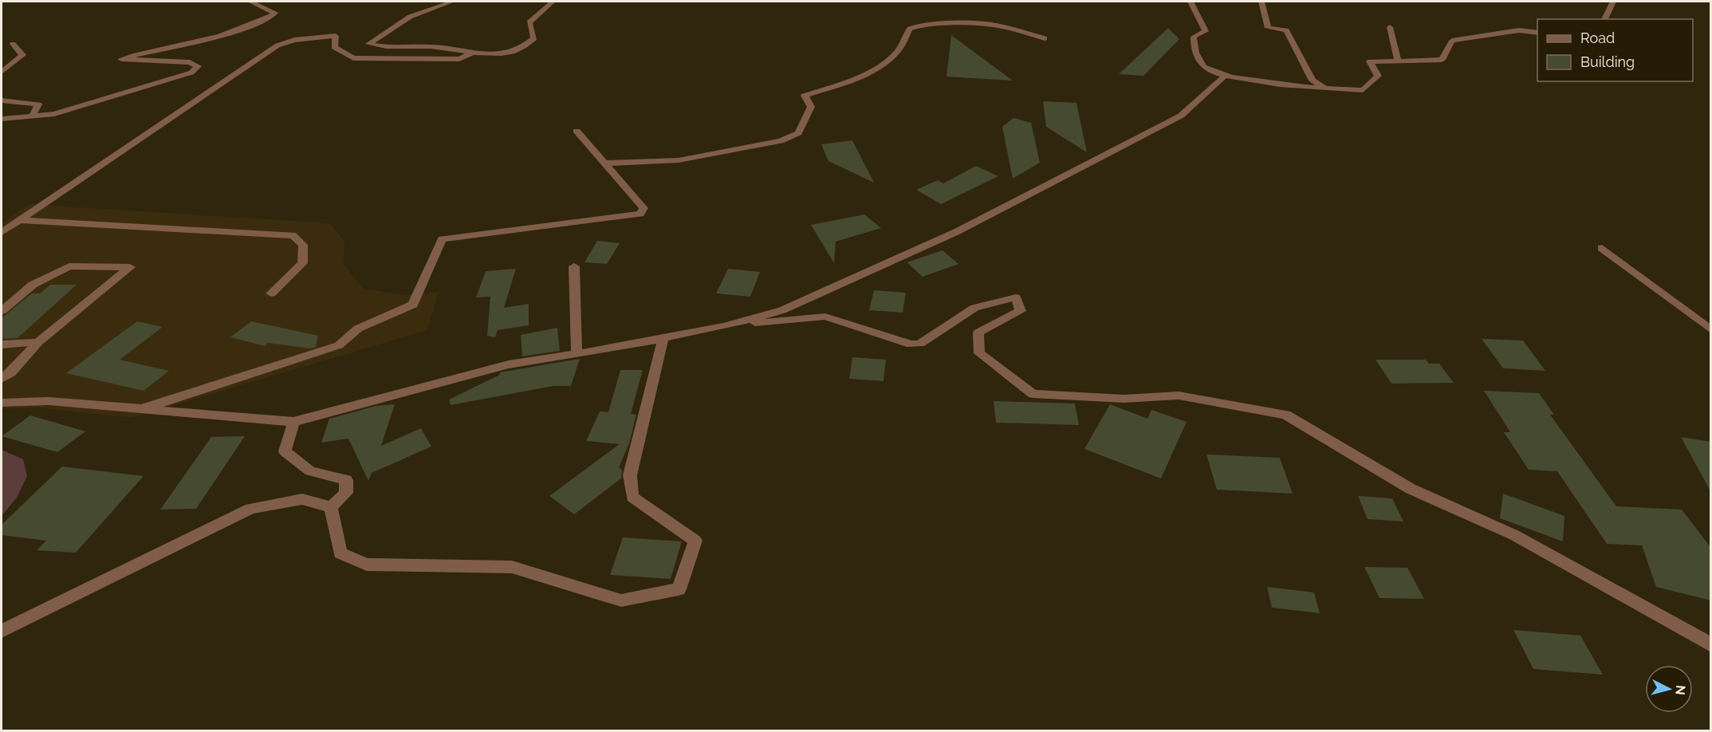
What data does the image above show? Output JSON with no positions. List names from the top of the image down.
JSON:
{
  "legend": ["Road", "Building"],
  "north": "right"
}
